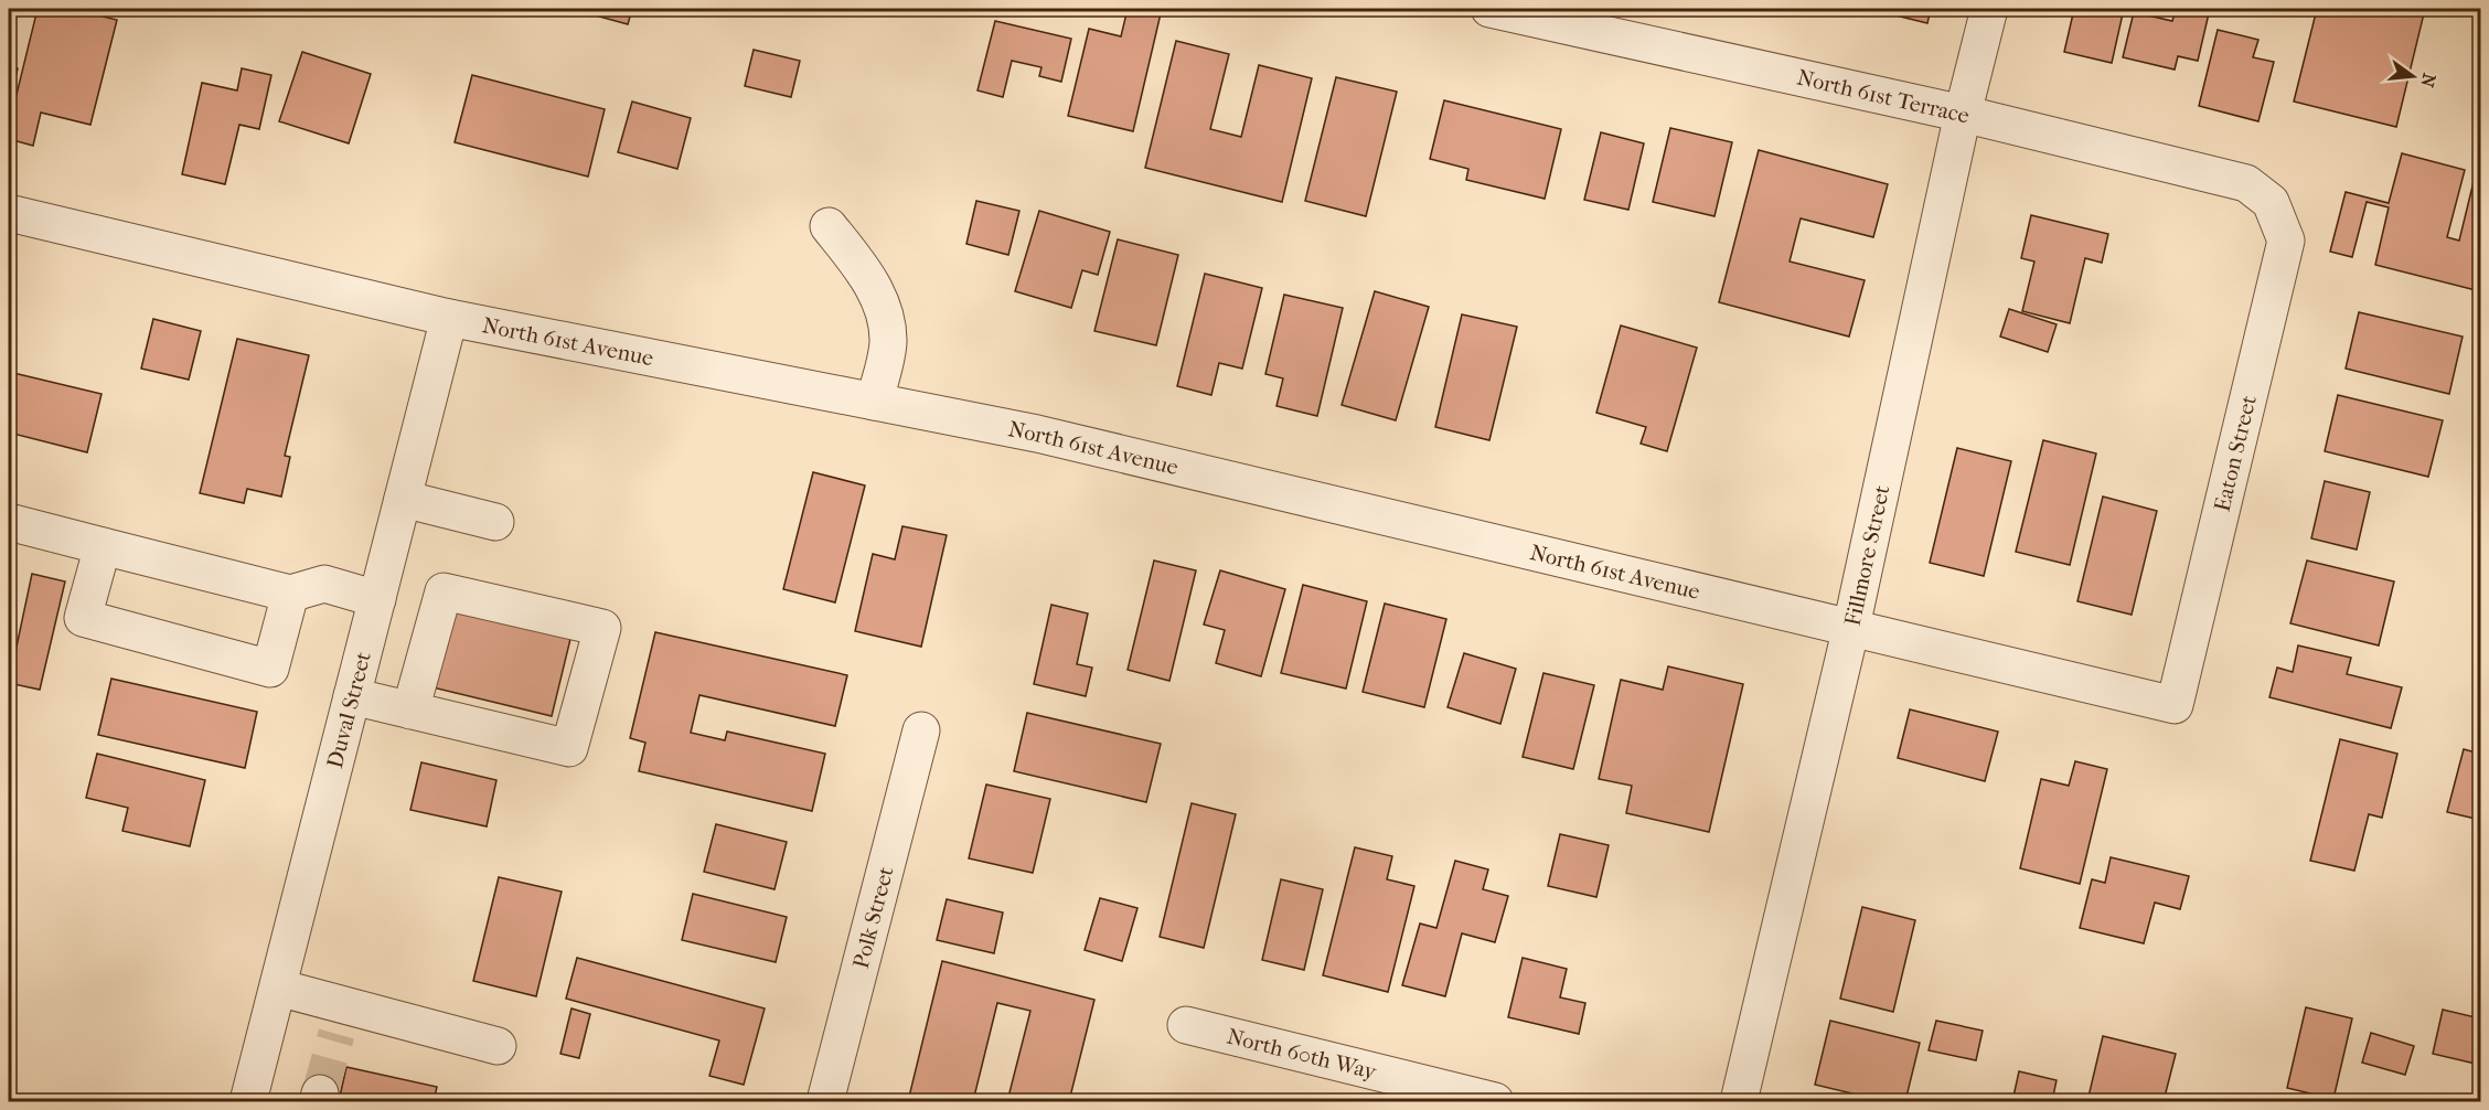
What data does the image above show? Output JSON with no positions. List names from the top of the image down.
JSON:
{
  "streets": {
    "street": [
      "North 61st Terrace",
      "North 61st Avenue",
      "Eaton Street",
      "Fillmore Street",
      "Duval Street",
      "Polk Street",
      "North 60th Way"
    ]
  },
  "crossings": [
    ["North 61st Terrace", "Eaton Street"],
    ["North 61st Terrace", "Fillmore Street"],
    ["North 61st Avenue", "Eaton Street"],
    ["North 61st Avenue", "Fillmore Street"],
    ["North 61st Avenue", "Duval Street"]
  ],
  "north": "right"
}
